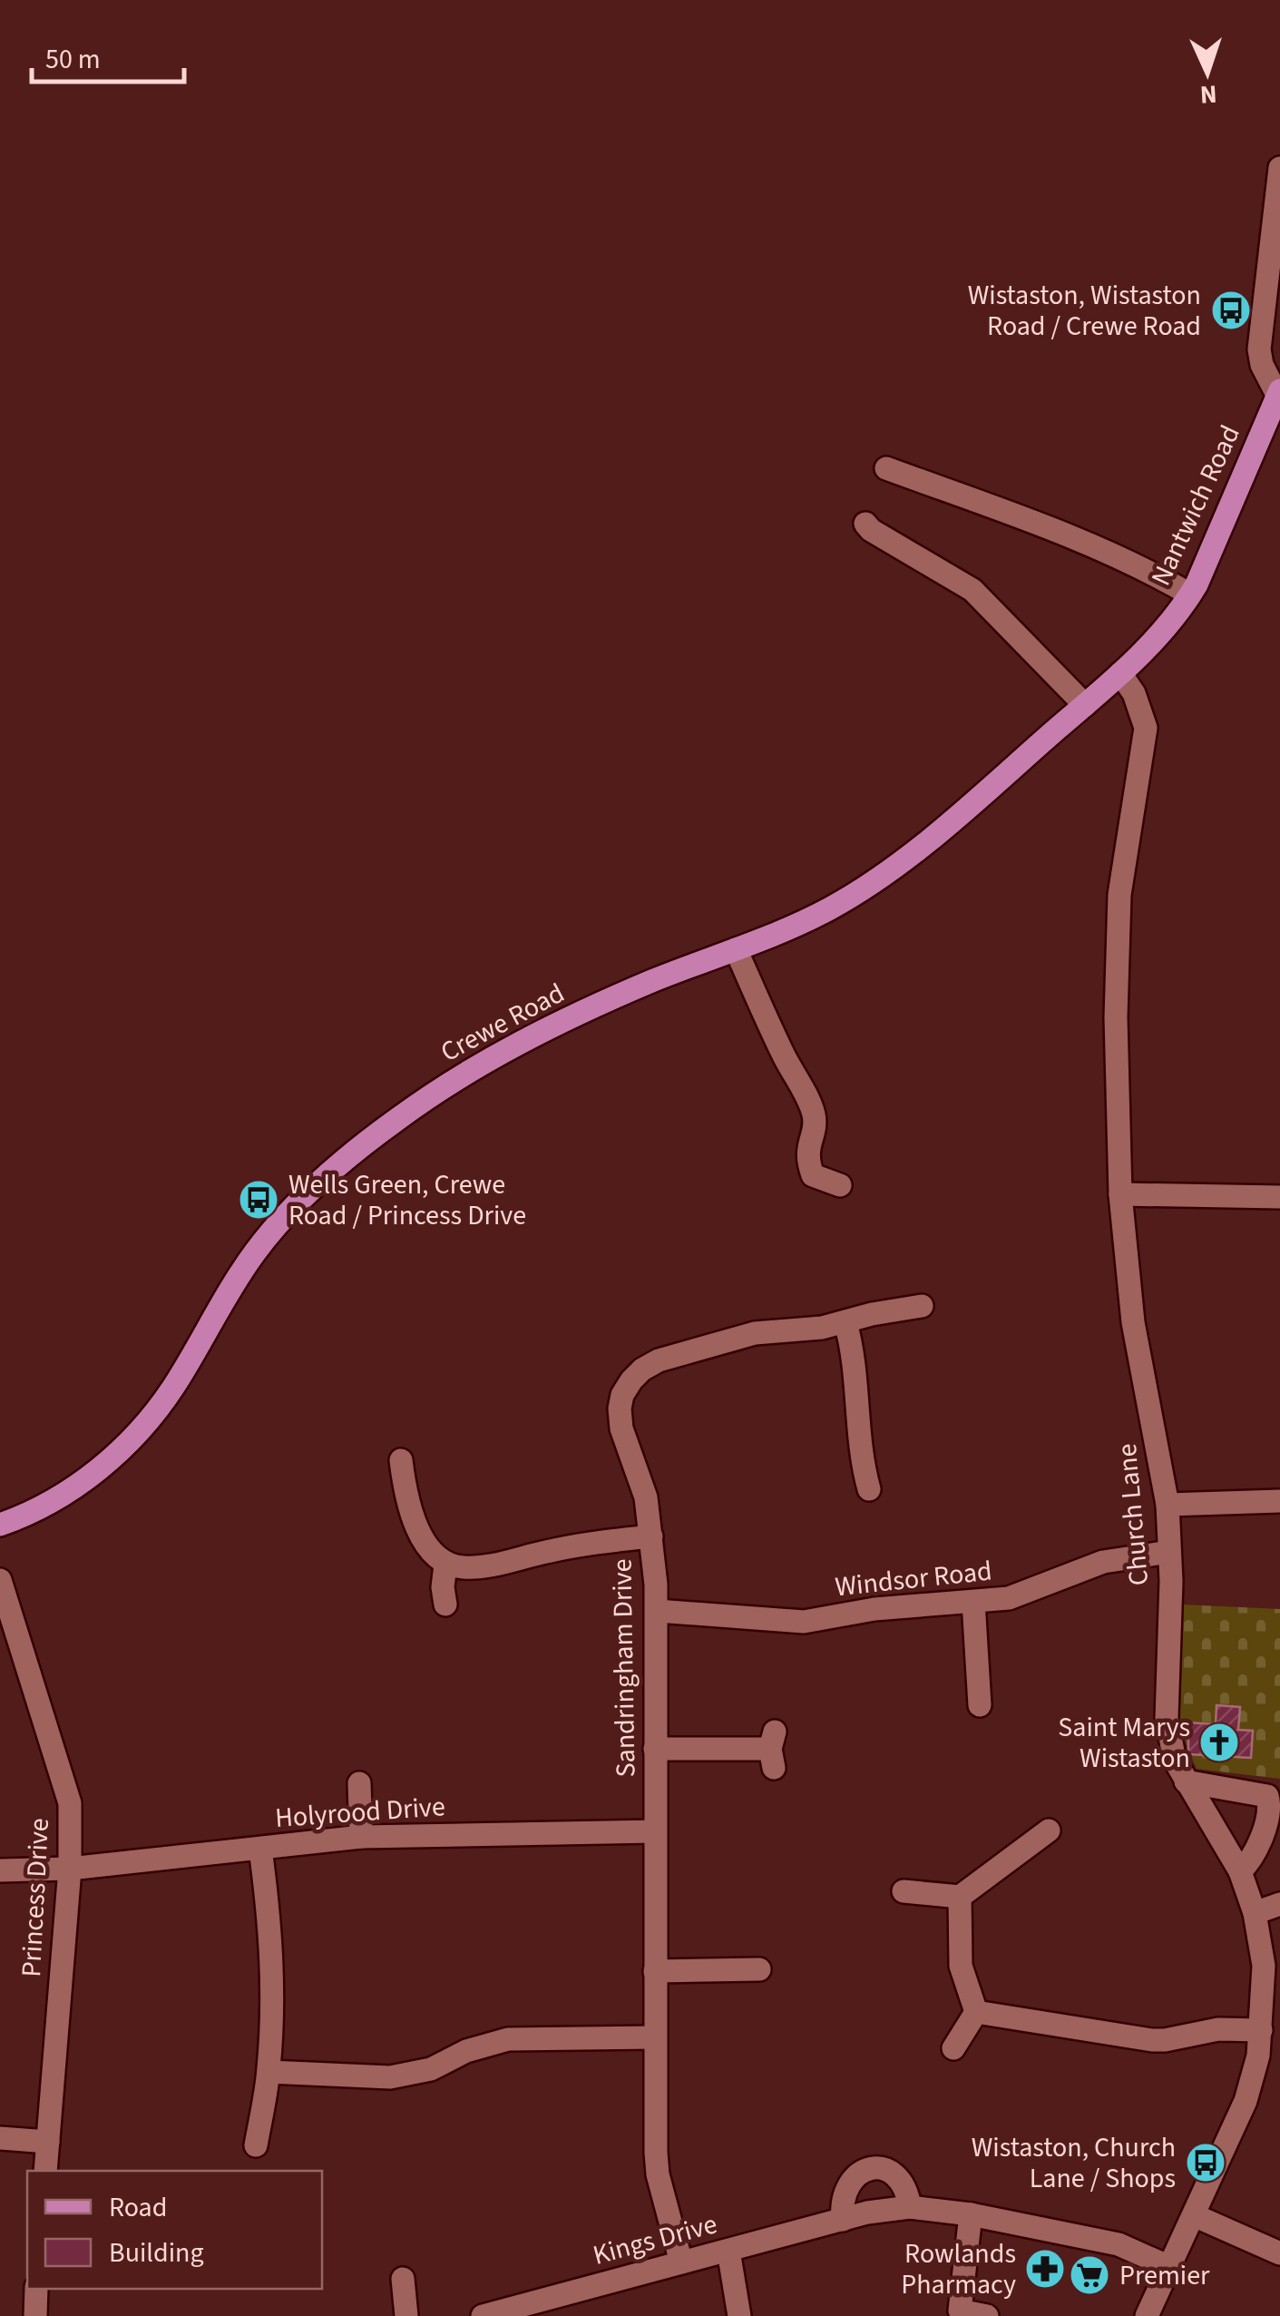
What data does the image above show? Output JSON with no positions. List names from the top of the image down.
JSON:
{
  "streets": {
    "main road": ["Nantwich Road", "Crewe Road"],
    "street": [
      "Church Lane",
      "Windsor Road",
      "Sandringham Drive",
      "Holyrood Drive",
      "Princess Drive",
      "Kings Drive"
    ]
  },
  "crossings": [
    ["Nantwich Road", "Crewe Road"],
    ["Nantwich Road", "Church Lane"],
    ["Crewe Road", "Church Lane"],
    ["Church Lane", "Windsor Road"],
    ["Church Lane", "Kings Drive"],
    ["Windsor Road", "Sandringham Drive"],
    ["Sandringham Drive", "Holyrood Drive"],
    ["Sandringham Drive", "Kings Drive"],
    ["Holyrood Drive", "Princess Drive"]
  ],
  "places": {
    "bus stop": ["Wistaston, Wistaston Road / Crewe Road", "Wells Green, Crewe Road / Princess Drive", "Wistaston, Church Lane / Shops"],
    "church": ["Saint Marys Wistaston"],
    "pharmacy": ["Rowlands Pharmacy"],
    "supermarket": ["Premier"]
  },
  "legend": ["Road", "Building"],
  "scale_bar": "50 m",
  "north": "bottom"
}
